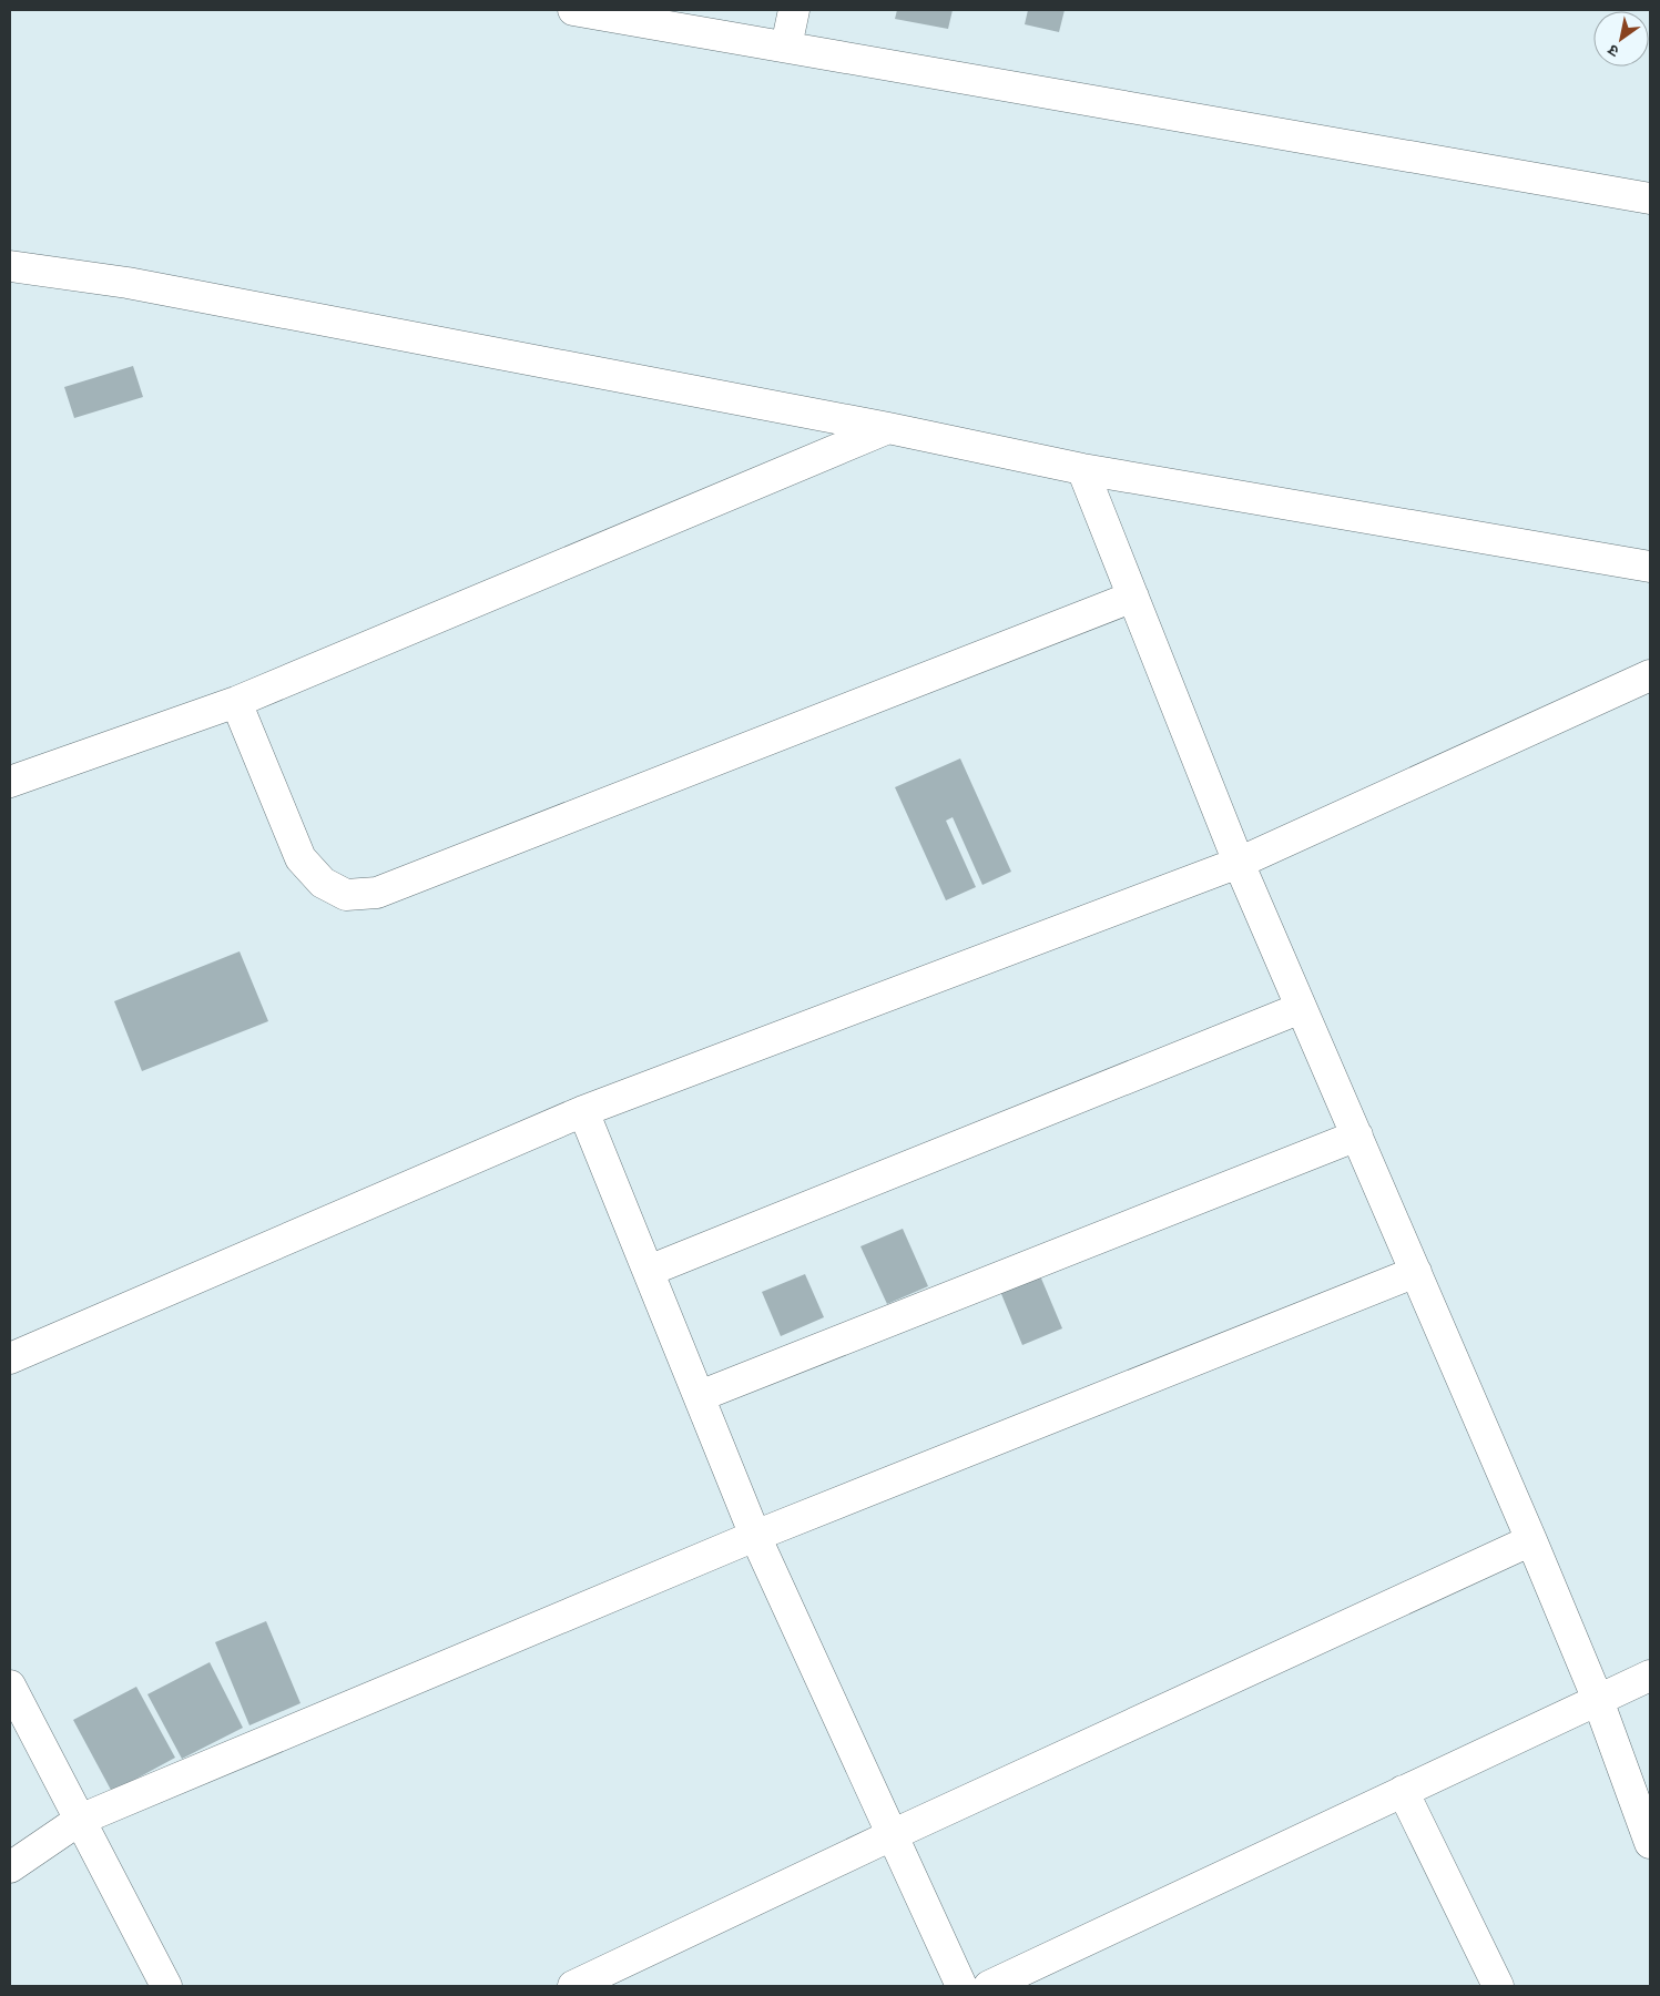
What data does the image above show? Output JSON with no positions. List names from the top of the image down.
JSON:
{
  "north": "bottom left"
}
